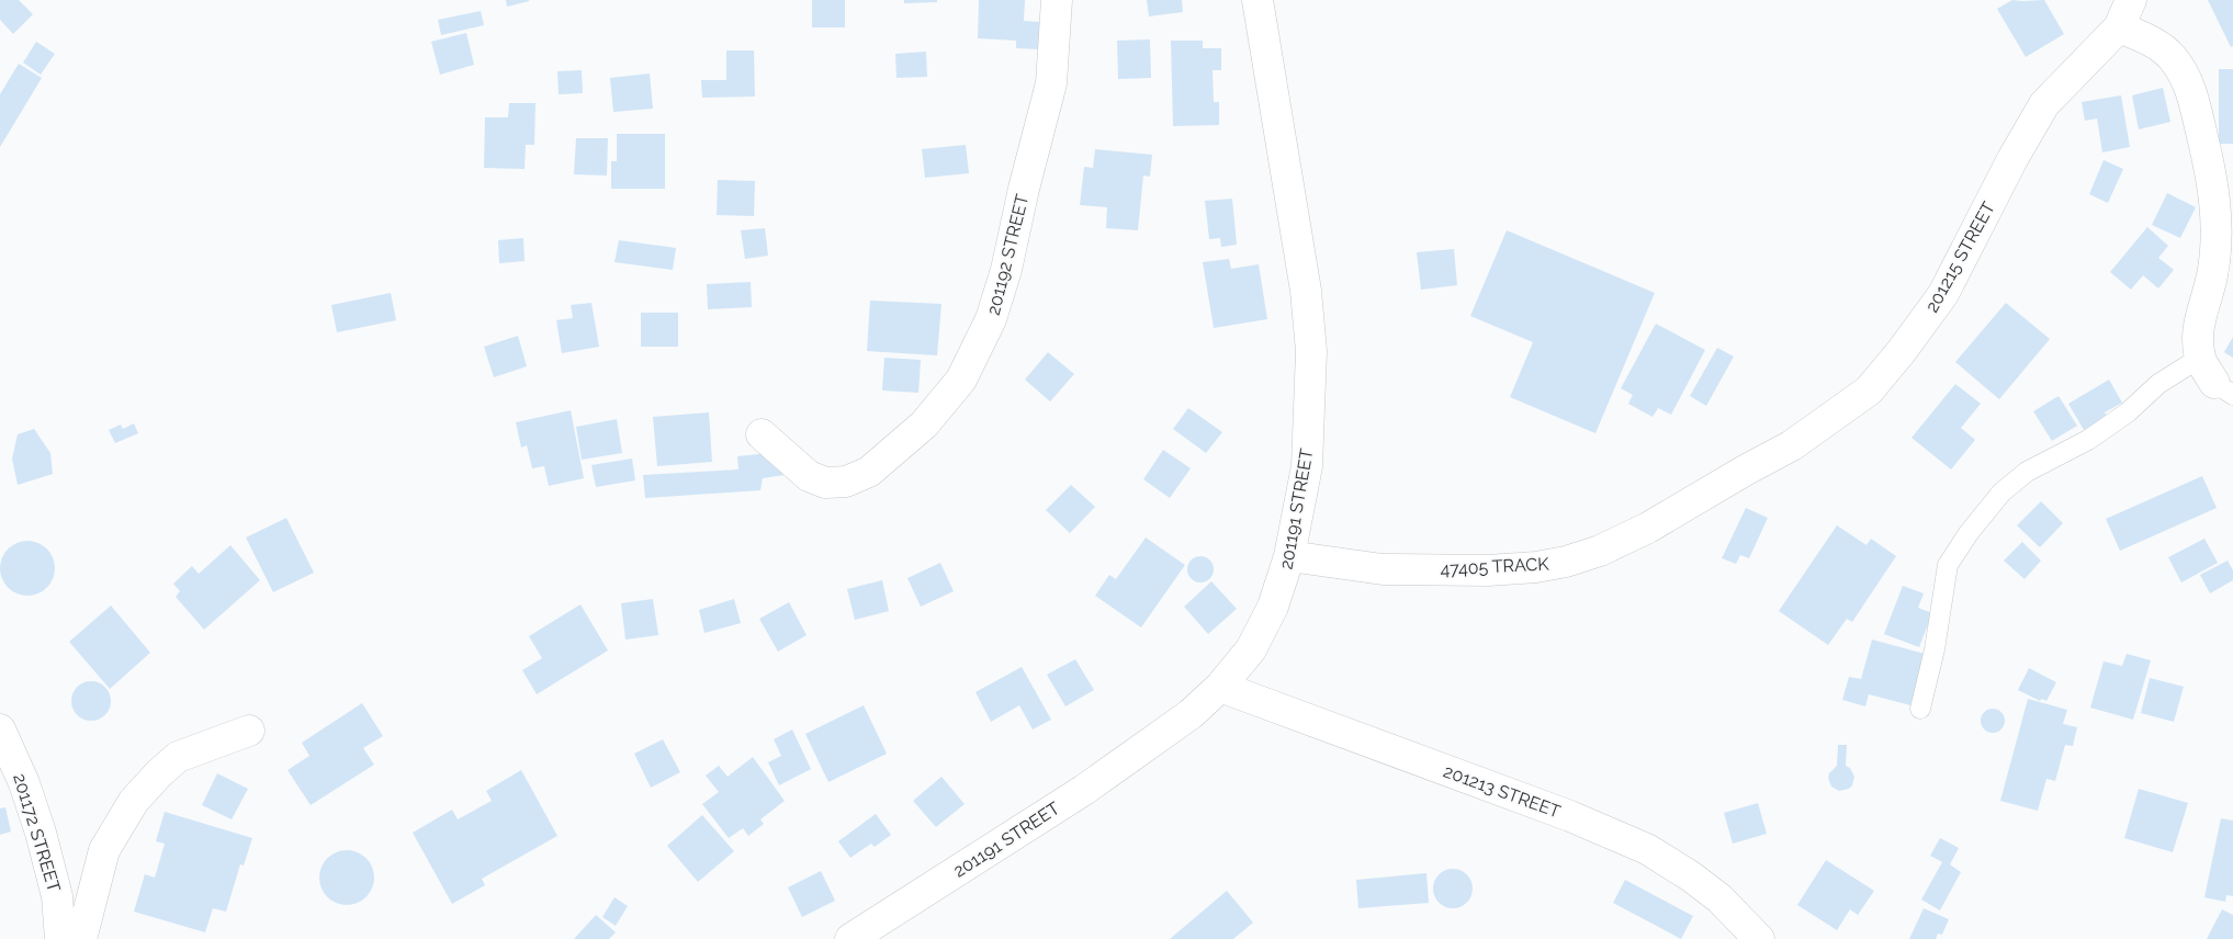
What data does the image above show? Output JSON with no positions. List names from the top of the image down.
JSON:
{
  "streets": {
    "street": [
      "201192 STREET",
      "201215 STREET",
      "201191 STREET",
      "47405 TRACK",
      "201213 STREET",
      "201172 STREET"
    ]
  },
  "crossings": [
    ["201215 STREET", "47405 TRACK"],
    ["201191 STREET", "47405 TRACK"],
    ["201191 STREET", "201213 STREET"]
  ]
}
